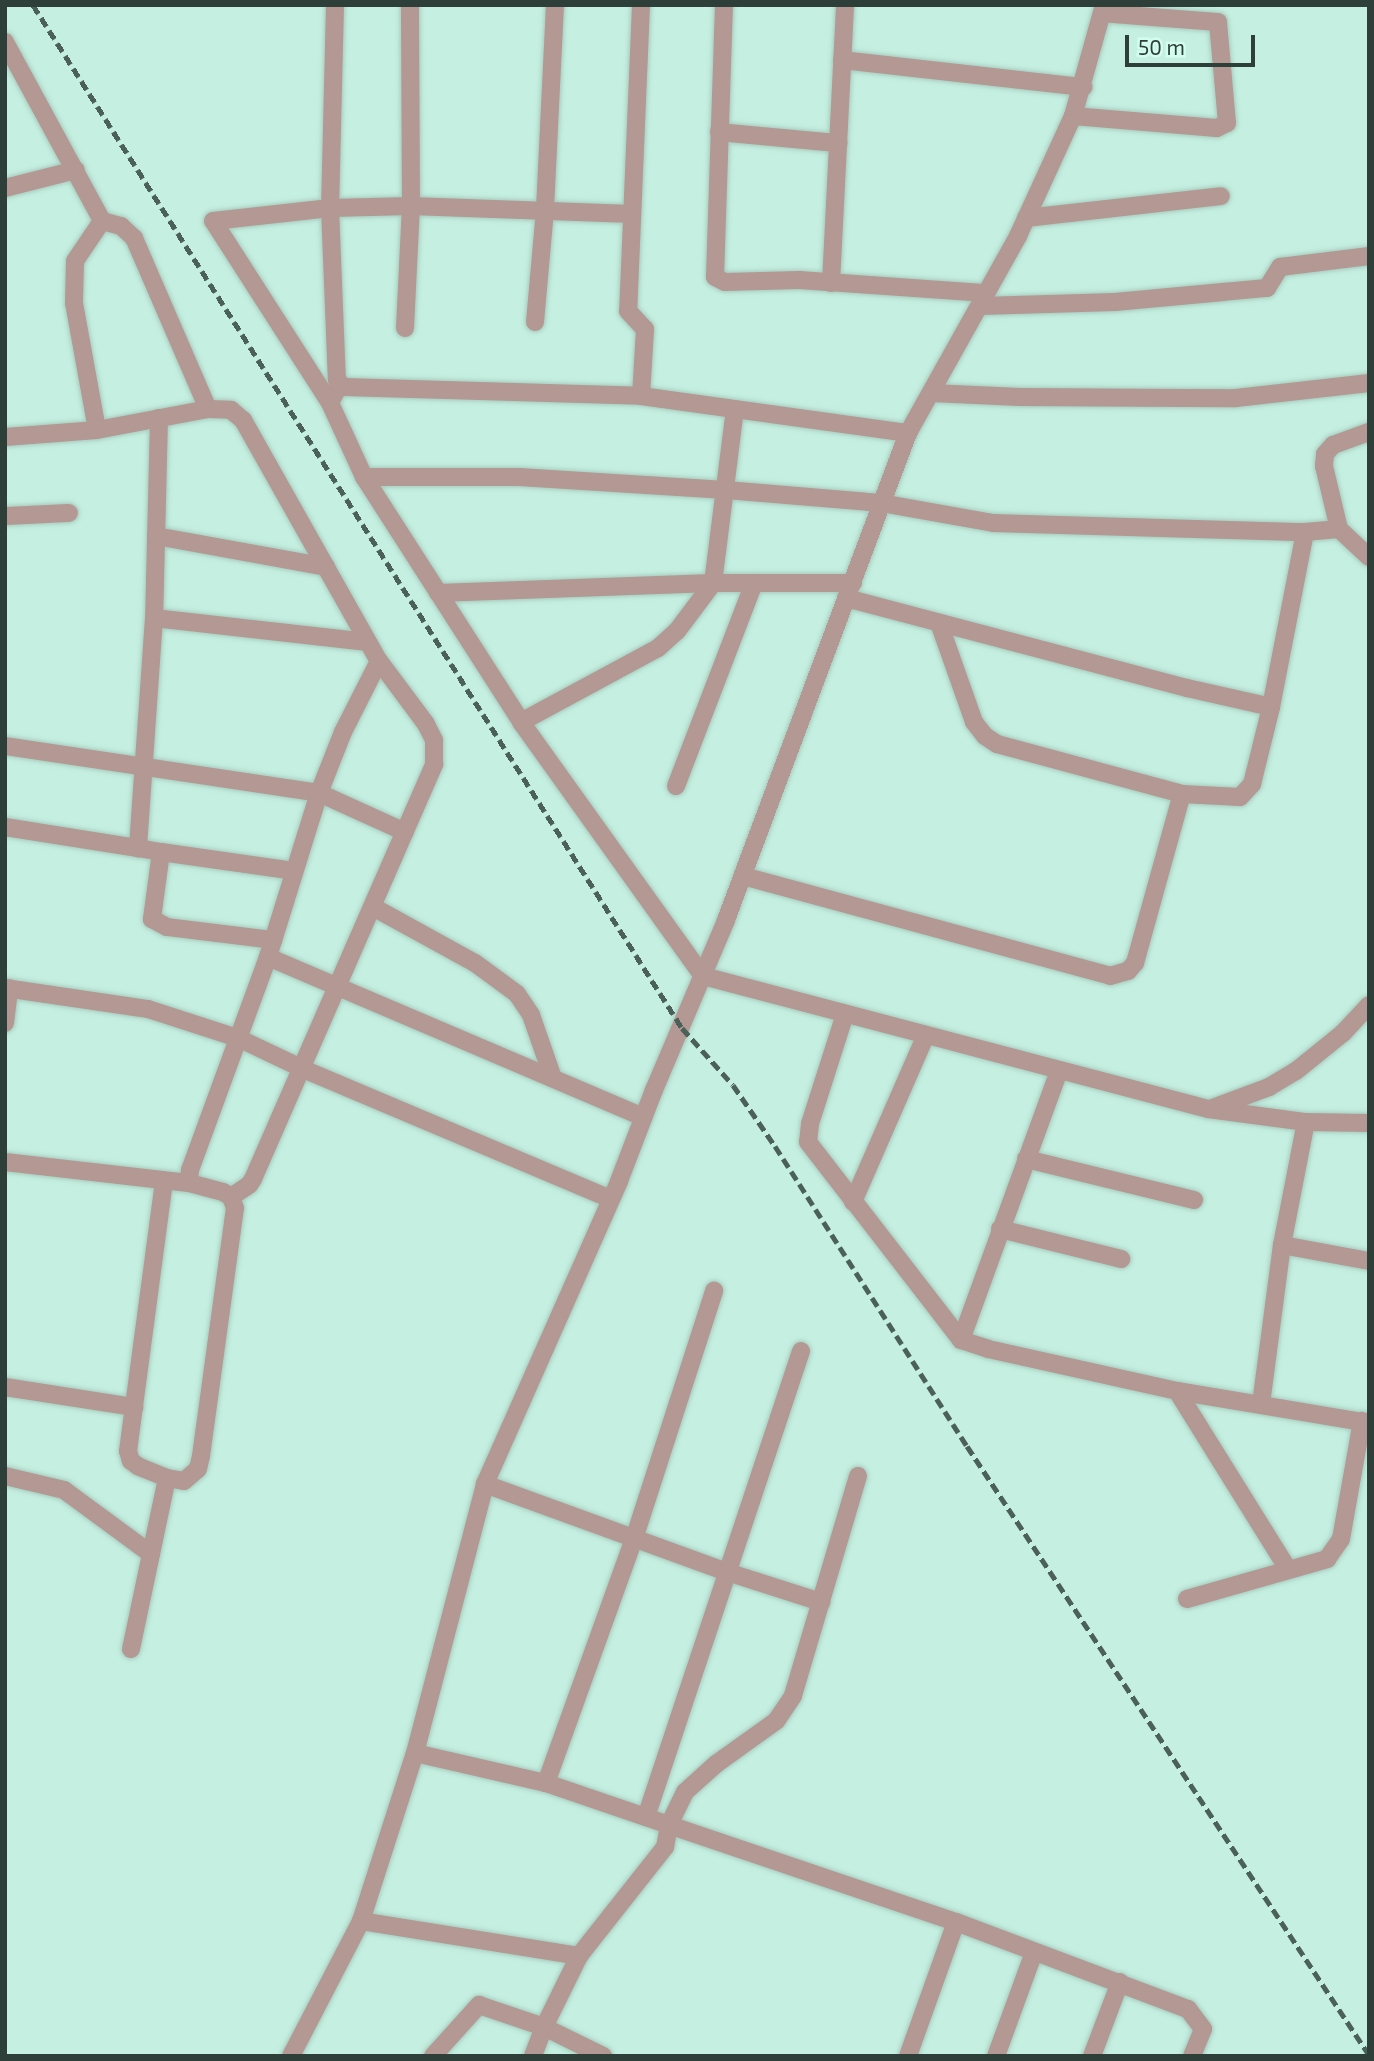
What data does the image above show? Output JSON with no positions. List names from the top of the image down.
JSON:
{
  "scale_bar": "50 m"
}
